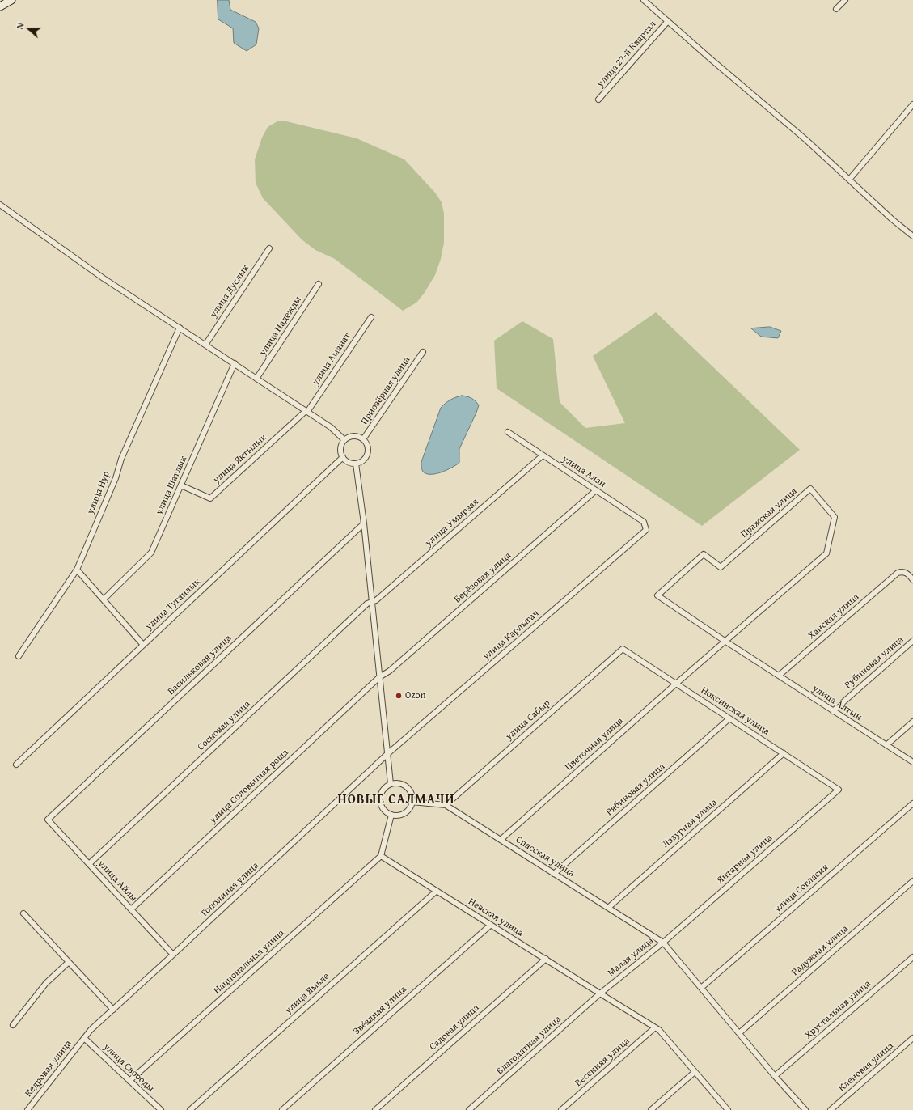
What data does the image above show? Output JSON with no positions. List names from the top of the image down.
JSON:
{
  "streets": {
    "street": [
      "улица 27-й Квартал",
      "улица Дуслык",
      "улица Надежды",
      "улица Аманат",
      "Приозёрная улица",
      "улица Яктылык",
      "улица Алан",
      "улица Шатлык",
      "улица Нур",
      "Пражская улица",
      "улица Умырзая",
      "Берёзовая улица",
      "улица Туганлык",
      "Ханская улица",
      "улица Карлыгач",
      "Рубиновая улица",
      "Васильковая улица",
      "улица Алтын",
      "Ноксинская улица",
      "улица Сабыр",
      "Сосновая улица",
      "Цветочная улица",
      "улица Соловьиная роща",
      "Рябиновая улица",
      "Лазурная улица",
      "Спасская улица",
      "Янтарная улица",
      "улица Айлы",
      "улица Согласия",
      "Тополиная улица",
      "Невская улица",
      "Радужная улица",
      "Малая улица",
      "Национальная улица",
      "улица Ямьле",
      "Хрустальная улица",
      "Звёздная улица",
      "Садовая улица",
      "Благодатная улица",
      "Весенняя улица",
      "Кленовая улица",
      "улица Свободы",
      "Кедровая улица"
    ]
  },
  "crossings": [
    ["улица Аманат", "улица Яктылык"],
    ["Приозёрная улица", "улица Туганлык"],
    ["улица Яктылык", "улица Шатлык"],
    ["улица Алан", "улица Умырзая"],
    ["улица Алан", "Берёзовая улица"],
    ["улица Алан", "улица Карлыгач"],
    ["Пражская улица", "улица Алтын"],
    ["Пражская улица", "Цветочная улица"],
    ["улица Умырзая", "Сосновая улица"],
    ["Берёзовая улица", "улица Соловьиная роща"],
    ["Ханская улица", "улица Алтын"],
    ["улица Карлыгач", "Тополиная улица"],
    ["Рубиновая улица", "улица Алтын"],
    ["Васильковая улица", "улица Айлы"],
    ["Ноксинская улица", "улица Сабыр"],
    ["Ноксинская улица", "Цветочная улица"],
    ["Ноксинская улица", "Рябиновая улица"],
    ["Ноксинская улица", "Лазурная улица"],
    ["Ноксинская улица", "Янтарная улица"],
    ["улица Сабыр", "Спасская улица"],
    ["Сосновая улица", "улица Айлы"],
    ["Цветочная улица", "Спасская улица"],
    ["улица Соловьиная роща", "улица Айлы"],
    ["Рябиновая улица", "Спасская улица"],
    ["Лазурная улица", "Спасская улица"],
    ["Спасская улица", "Янтарная улица"],
    ["Спасская улица", "Малая улица"],
    ["Янтарная улица", "Малая улица"],
    ["улица Айлы", "Тополиная улица"],
    ["улица Согласия", "Малая улица"],
    ["Тополиная улица", "улица Свободы"],
    ["Тополиная улица", "Кедровая улица"],
    ["Невская улица", "Малая улица"],
    ["Невская улица", "Национальная улица"],
    ["Невская улица", "улица Ямьле"],
    ["Невская улица", "Звёздная улица"],
    ["Невская улица", "Садовая улица"],
    ["Невская улица", "Благодатная улица"],
    ["Радужная улица", "Малая улица"],
    ["Малая улица", "Хрустальная улица"],
    ["Малая улица", "Благодатная улица"],
    ["Национальная улица", "улица Свободы"],
    ["улица Свободы", "Кедровая улица"]
  ],
  "districts": ["НОВЫЕ САЛМАЧИ"],
  "places": ["Ozon"],
  "north": "left"
}
